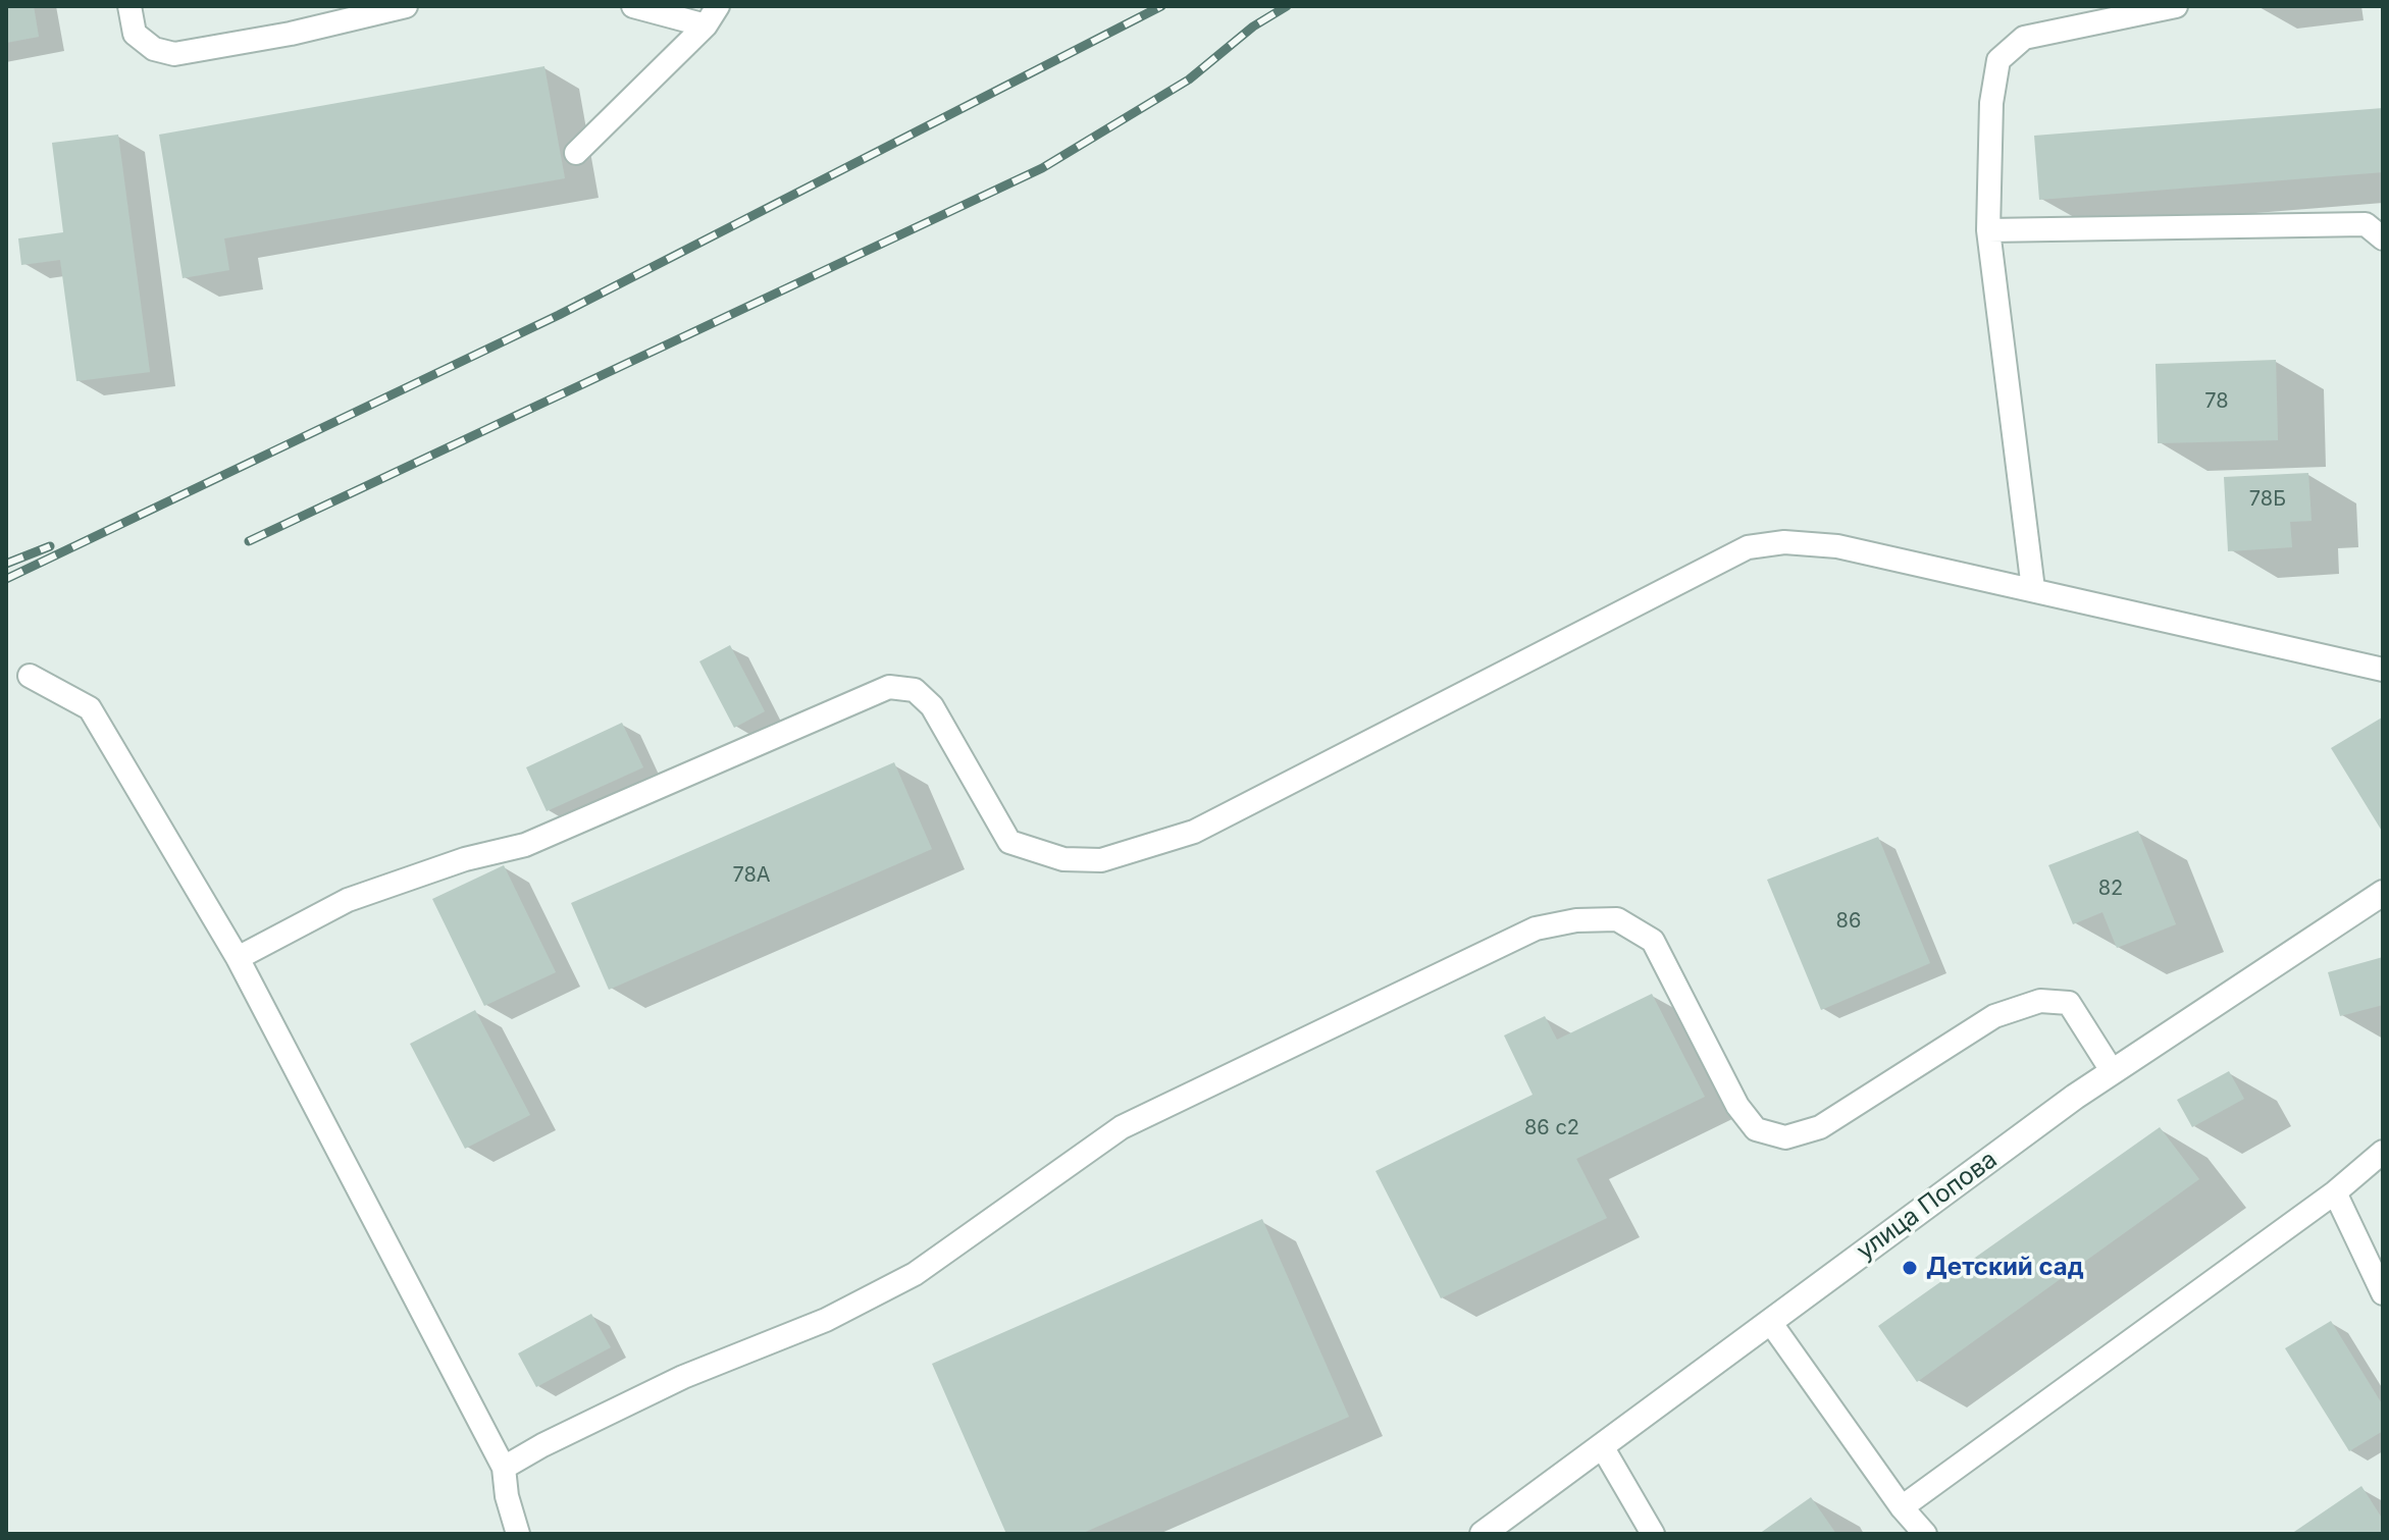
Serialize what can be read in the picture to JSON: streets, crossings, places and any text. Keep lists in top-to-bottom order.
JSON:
{
  "streets": {
    "street": ["улица Попова"]
  },
  "places": ["Детский сад"],
  "house_numbers": [
    "78",
    "78Б",
    "78А",
    "82",
    "86",
    "86 с2"
  ]
}
